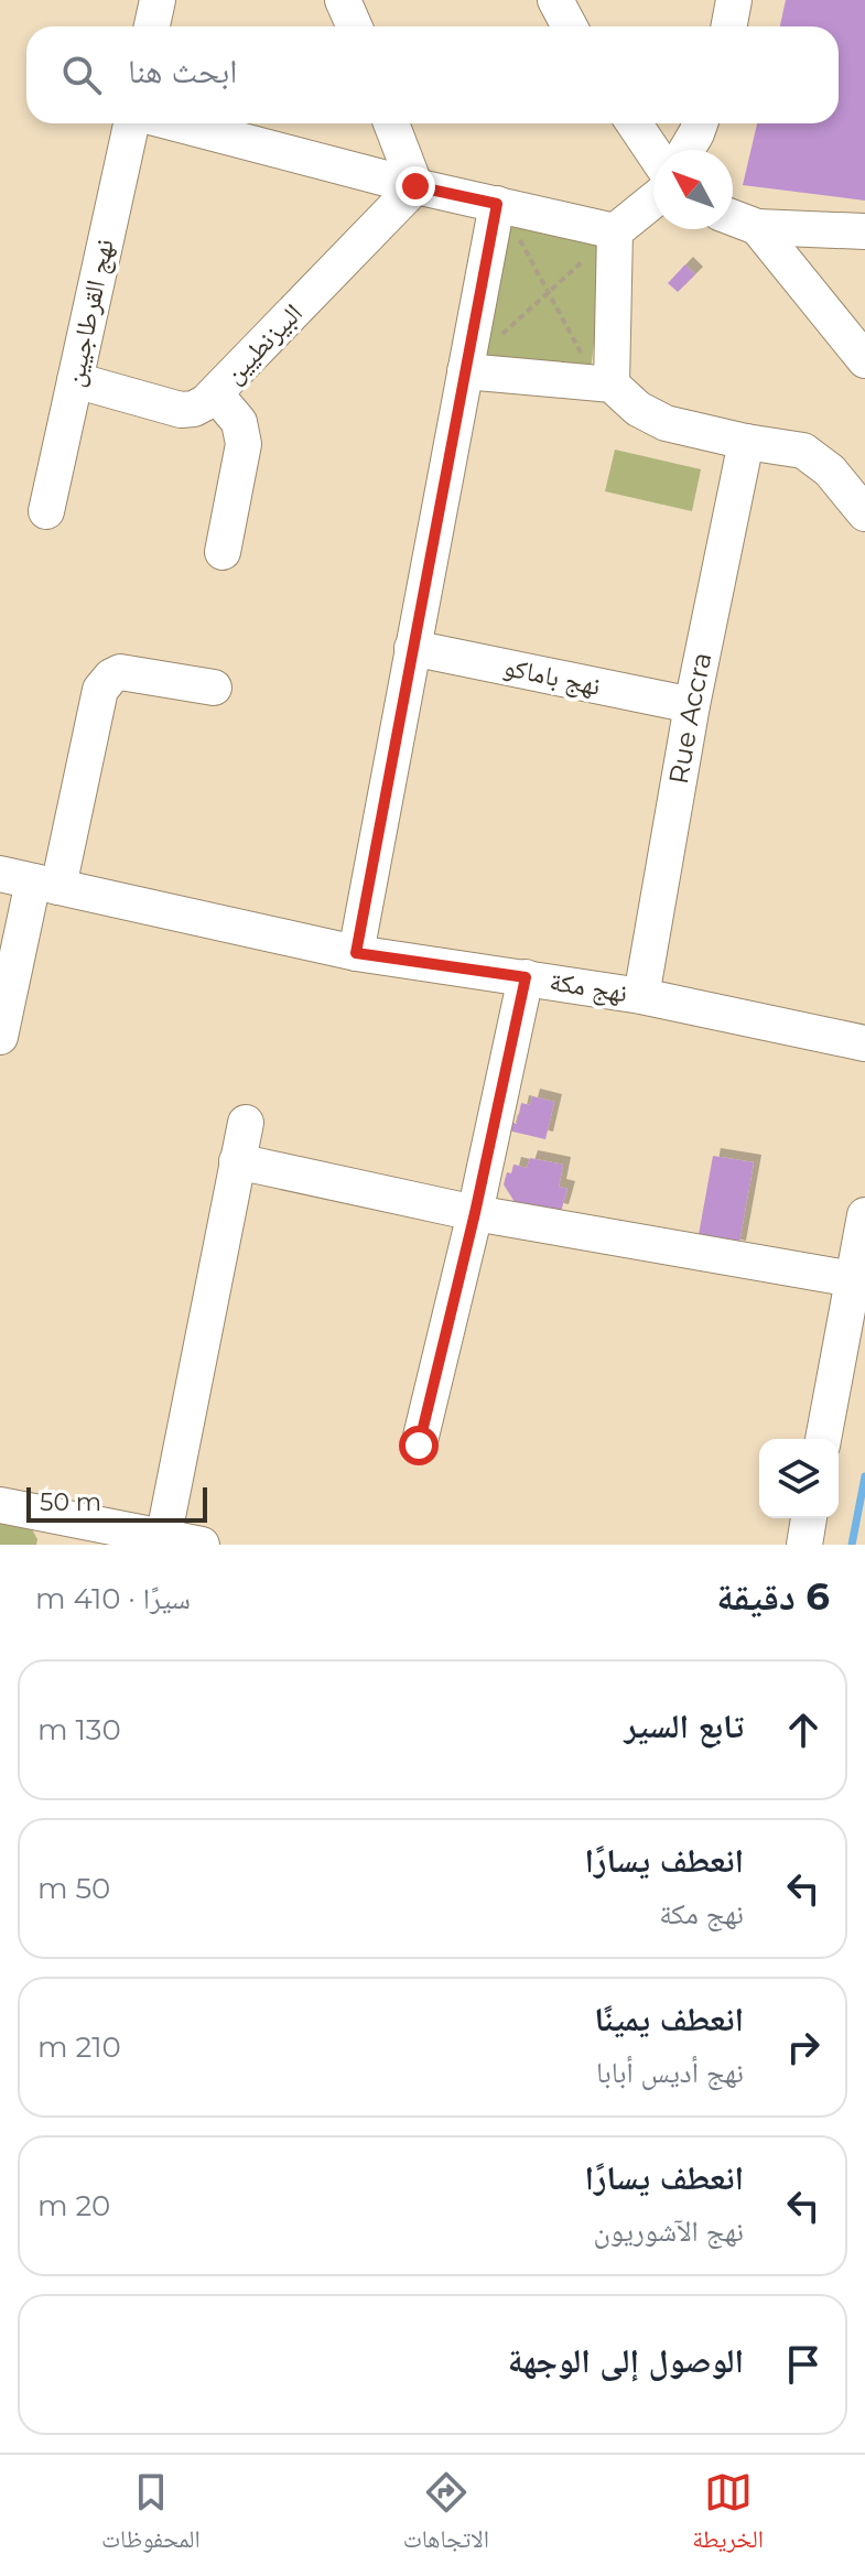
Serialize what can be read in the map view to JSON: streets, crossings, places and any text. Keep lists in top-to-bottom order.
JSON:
{
  "streets": {
    "street": [
      "نهج القرطاجيين",
      "البيزنطيين",
      "نهج باماكو",
      "Rue Accra",
      "نهج مكة"
    ]
  },
  "crossings": [
    ["نهج القرطاجيين", "البيزنطيين"],
    ["نهج باماكو", "Rue Accra"],
    ["Rue Accra", "نهج مكة"]
  ],
  "scale_bar": "50 m",
  "north": "top left",
  "page": {
    "search": "ابحث هنا",
    "scale": "50 m",
    "heading": ["6 دقيقة", "سيرًا · 410 m"],
    "list": [
      ["تابع السير", "130 m"],
      ["انعطف يسارًا", "نهج مكة", "50 m"],
      ["انعطف يمينًا", "نهج أديس أبابا", "210 m"],
      ["انعطف يسارًا", "نهج الآشوريون", "20 m"],
      "الوصول إلى الوجهة"
    ],
    "nav": ["الخريطة", "الاتجاهات", "المحفوظات"]
  }
}
